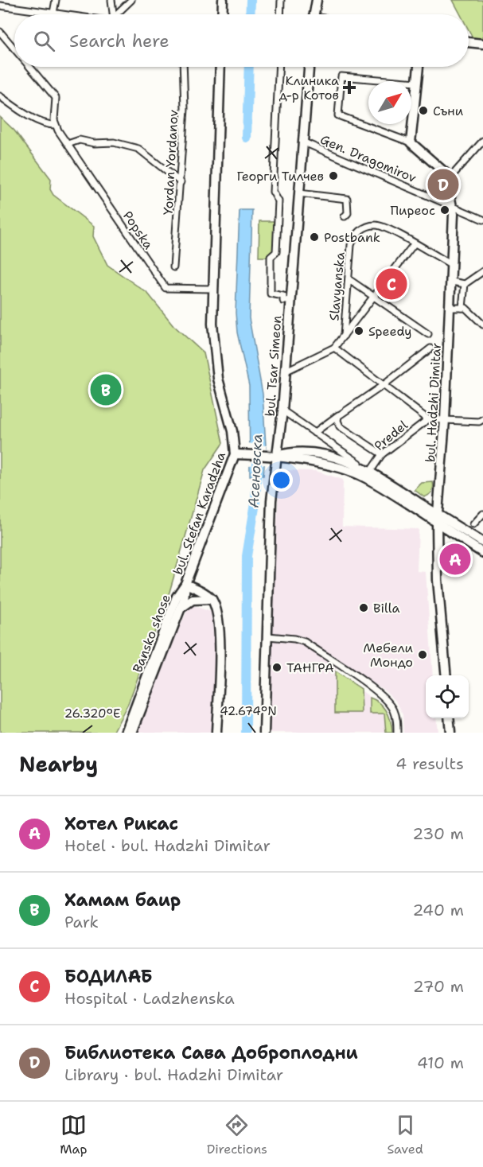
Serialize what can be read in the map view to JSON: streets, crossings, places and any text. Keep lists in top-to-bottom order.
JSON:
{
  "streets": {
    "main road": [
      "bul. Tsar Simeon",
      "bul. Hadzhi Dimitar",
      "bul. Stefan Karadzha",
      "Bansko shose"
    ],
    "street": [
      "Gen. Dragomirov",
      "Yordan Yordanov",
      "Popska",
      "Slavyanska",
      "Predel"
    ]
  },
  "crossings": [
    ["Gen. Dragomirov", "bul. Tsar Simeon"],
    ["Gen. Dragomirov", "bul. Hadzhi Dimitar"],
    ["Popska", "bul. Stefan Karadzha"],
    ["Slavyanska", "bul. Hadzhi Dimitar"],
    ["bul. Stefan Karadzha", "Bansko shose"]
  ],
  "water": ["Асеновска"],
  "places": {
    "health": ["Клиника д-р Котов"],
    "other": [
      "Съни",
      "Георги Тилчев",
      "Пиреос",
      "Postbank",
      "Speedy",
      "Billa",
      "Мебели Мондо",
      "ТАНГРА"
    ]
  },
  "north": "top right",
  "page": {
    "search": "Search here",
    "pins": [
      "D",
      "C",
      "B",
      "A"
    ],
    "heading": ["Nearby", "4 results"],
    "list": [
      {
        "mark": "A",
        "name": "Хотел Рикас",
        "note": "Hotel · bul. Hadzhi Dimitar",
        "value": "230 m"
      },
      {
        "mark": "B",
        "name": "Хамам баир",
        "note": "Park",
        "value": "240 m"
      },
      {
        "mark": "C",
        "name": "БОДИЛАБ",
        "note": "Hospital · Ladzhenska",
        "value": "270 m"
      },
      {
        "mark": "D",
        "name": "Библиотека Сава Доброплодни",
        "note": "Library · bul. Hadzhi Dimitar",
        "value": "410 m"
      }
    ],
    "nav": ["Map", "Directions", "Saved"]
  },
  "coordinates": ["42.674°N", "26.320°E"]
}
